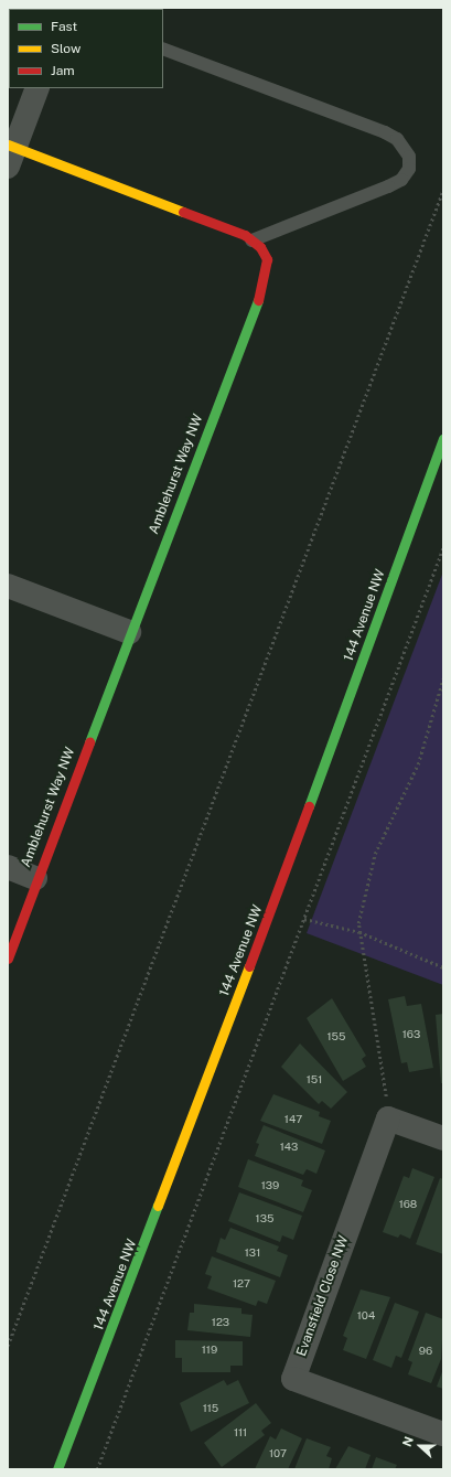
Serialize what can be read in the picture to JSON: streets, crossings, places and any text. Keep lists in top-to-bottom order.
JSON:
{
  "streets": {
    "main road": ["Amblehurst Way NW", "144 Avenue NW"],
    "street": ["Evansfield Close NW"]
  },
  "house_numbers": [
    "163",
    "155",
    "151",
    "147",
    "143",
    "139",
    "168",
    "135",
    "131",
    "127",
    "104",
    "123",
    "119",
    "96",
    "115",
    "111",
    "107"
  ],
  "legend": ["Fast", "Slow", "Jam"],
  "north": "left"
}
